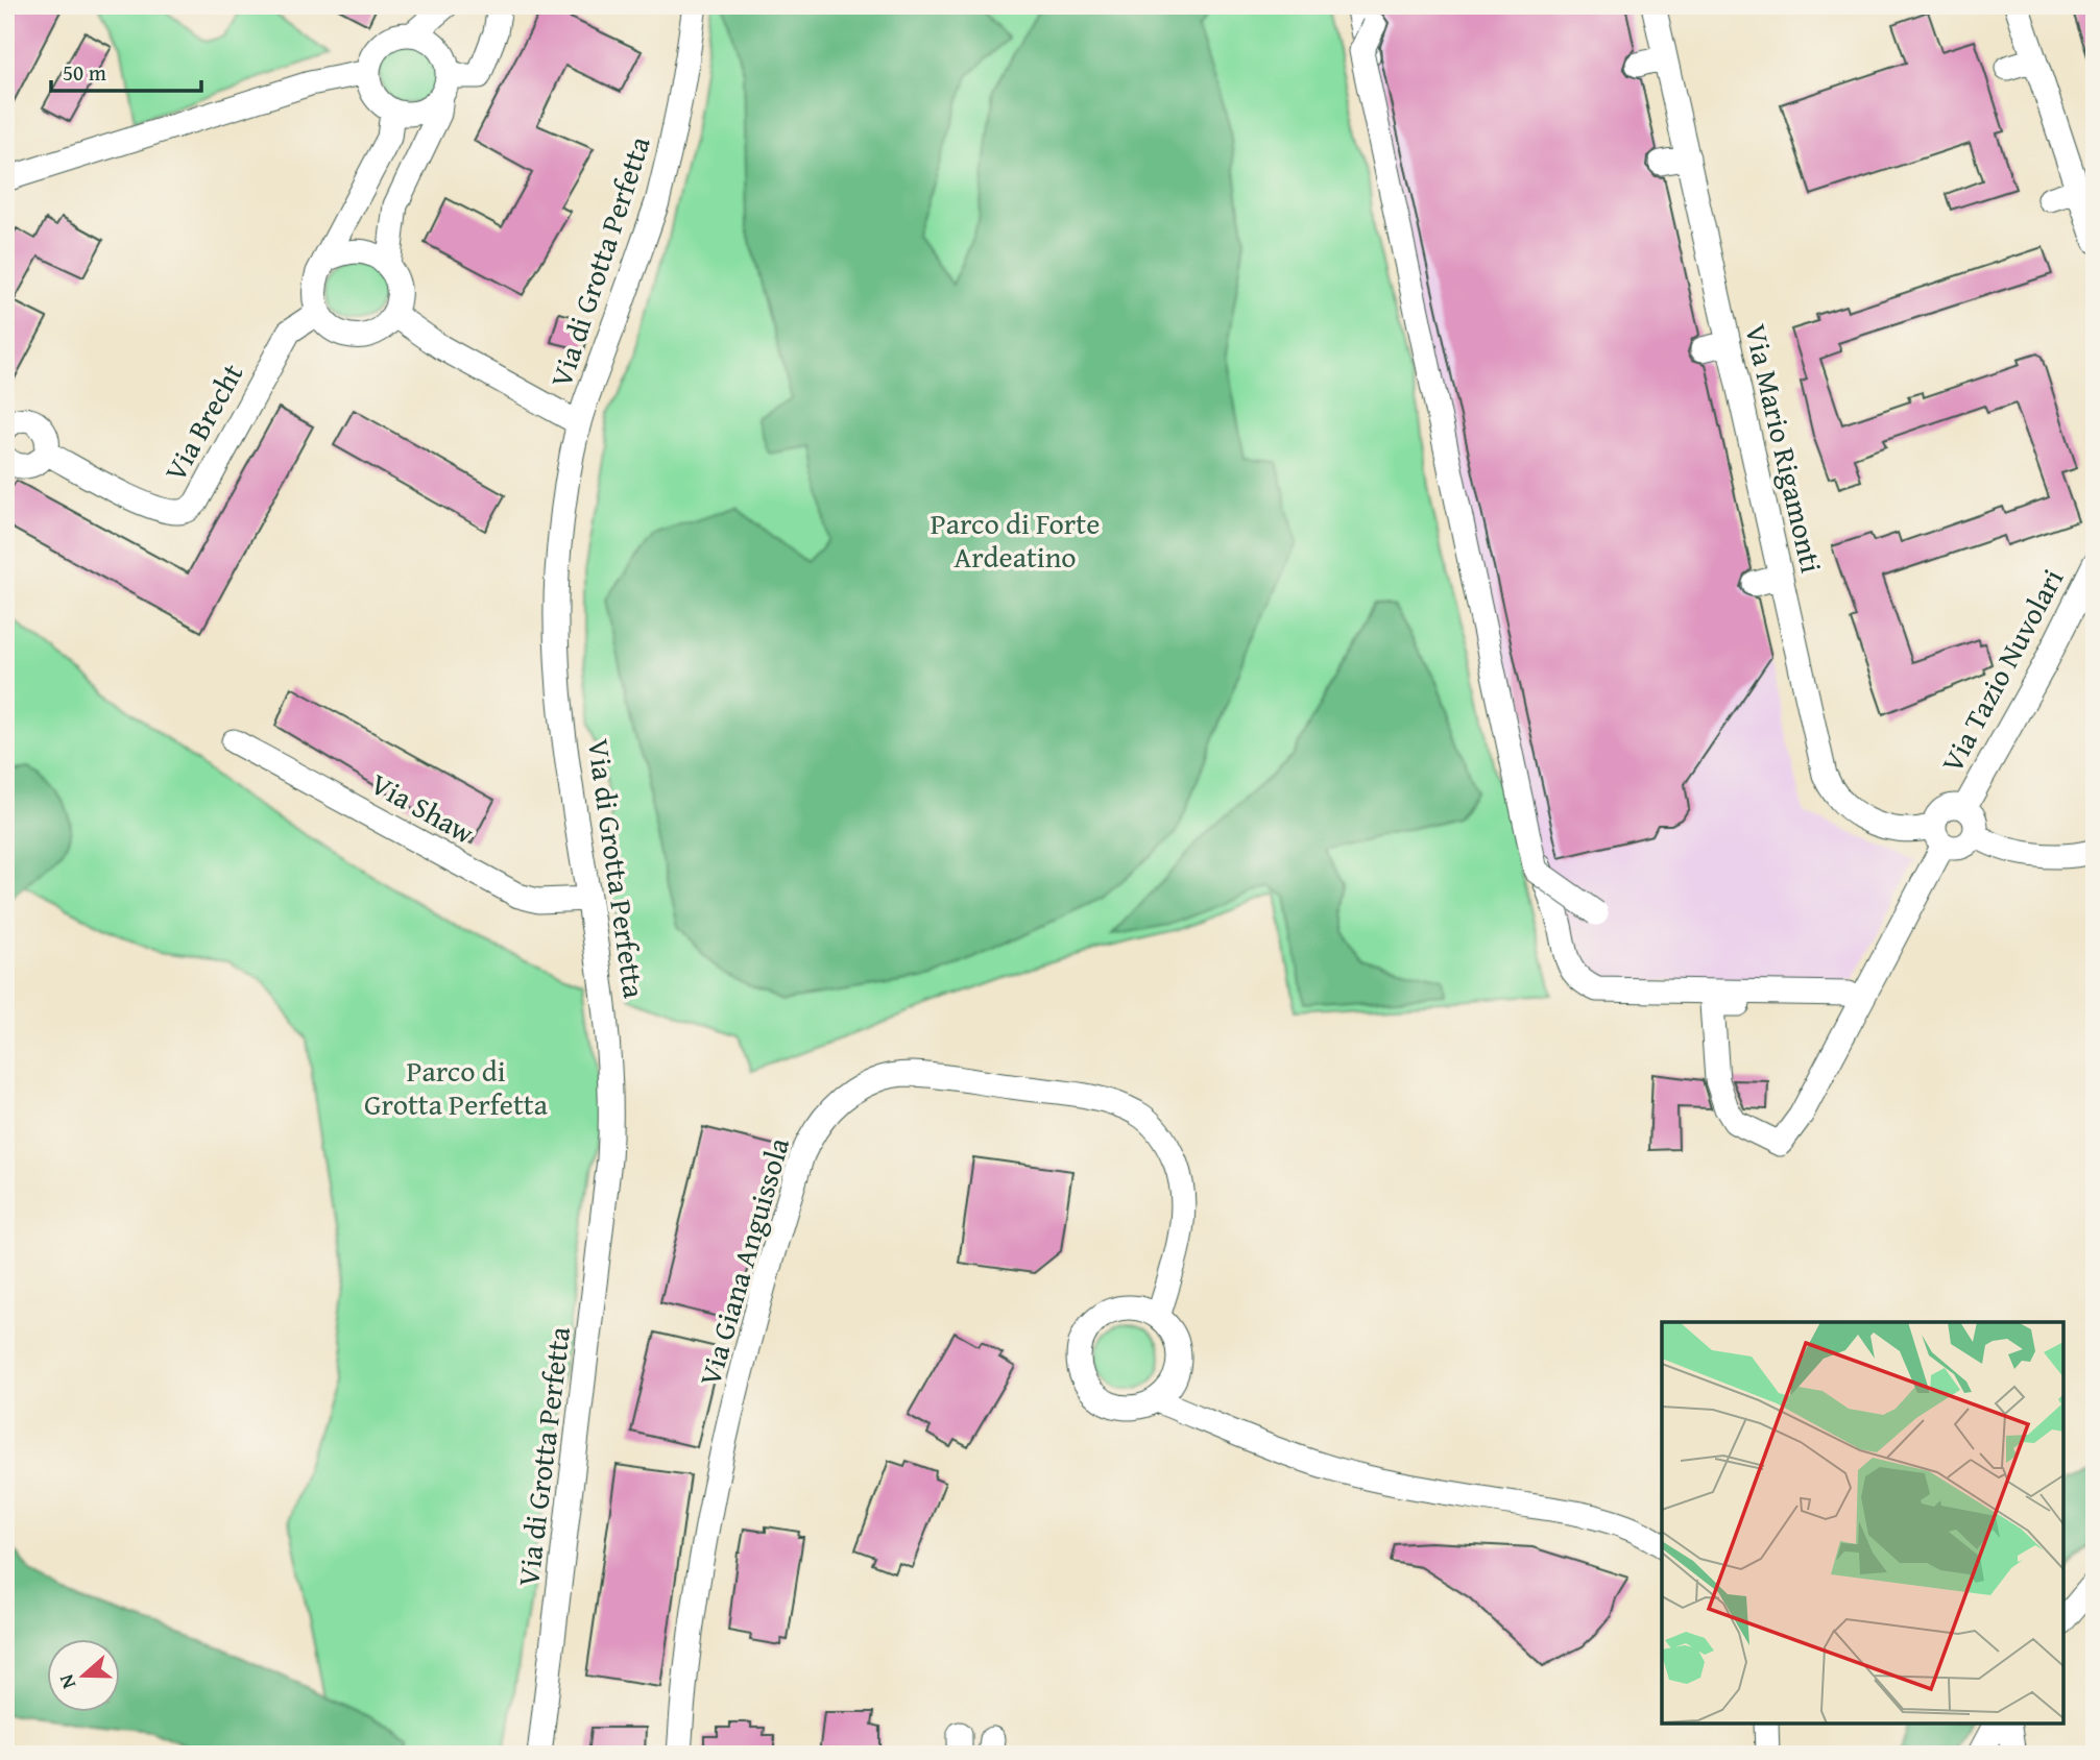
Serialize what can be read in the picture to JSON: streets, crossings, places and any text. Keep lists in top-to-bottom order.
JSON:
{
  "streets": {
    "street": [
      "Via di Grotta Perfetta",
      "Via Brecht",
      "Via Mario Rigamonti",
      "Via Tazio Nuvolari",
      "Via Shaw",
      "Via Giana Anguissola"
    ]
  },
  "crossings": [
    ["Via di Grotta Perfetta", "Via Shaw"],
    ["Via Mario Rigamonti", "Via Tazio Nuvolari"]
  ],
  "parks": ["Parco di Forte Ardeatino", "Parco di Grotta Perfetta"],
  "scale_bar": "50 m",
  "north": "left"
}
